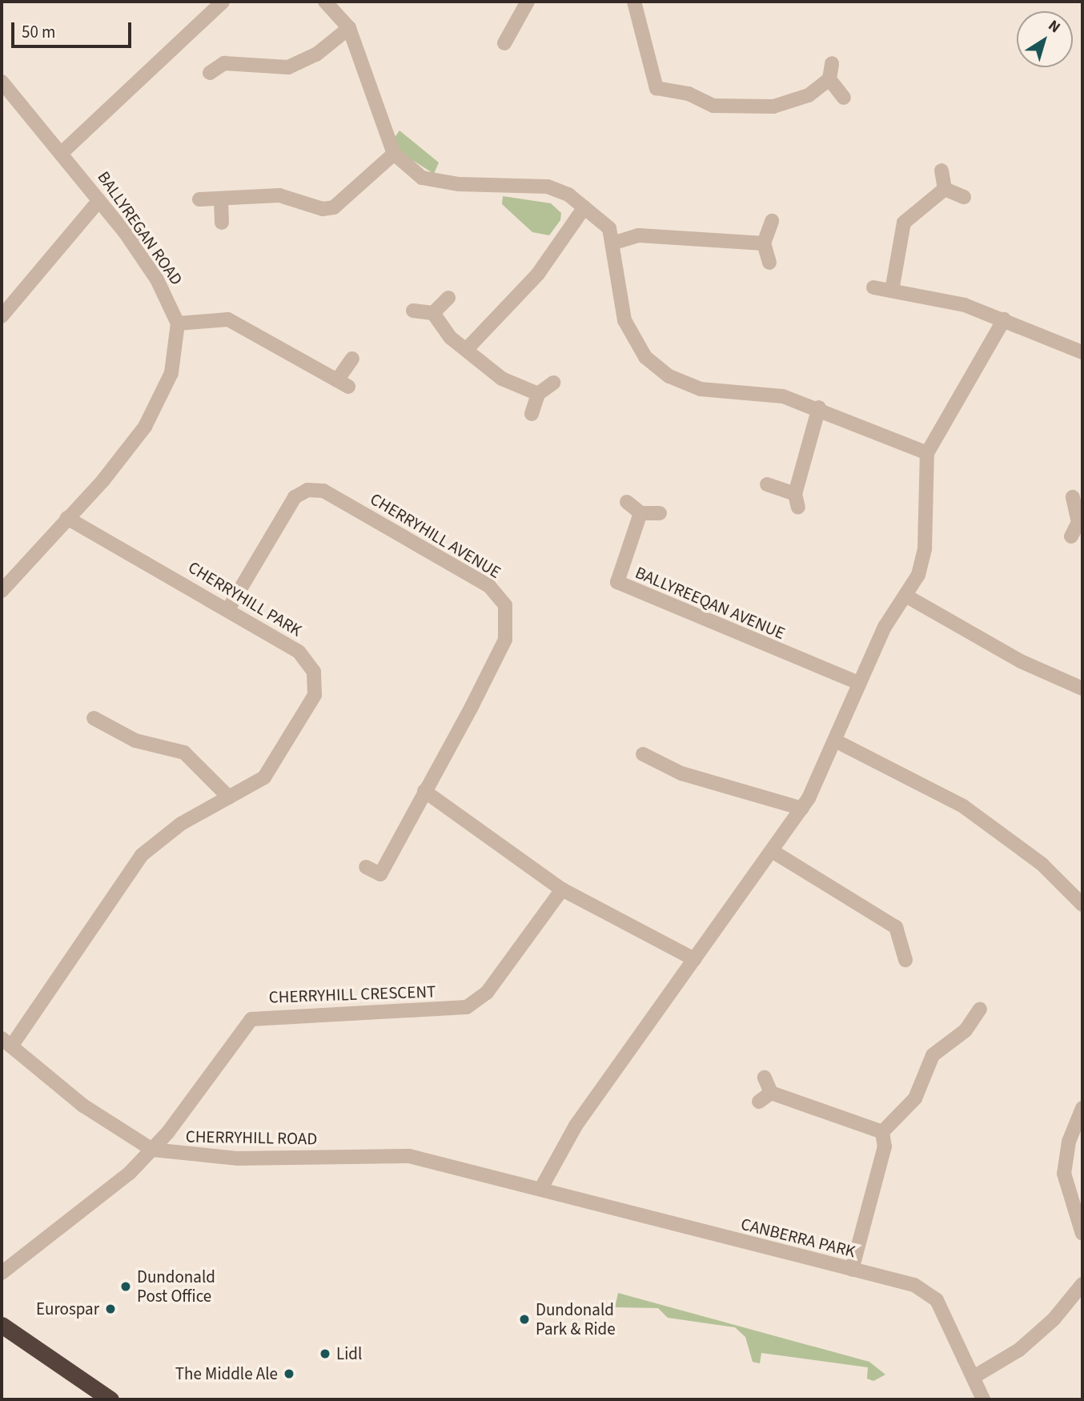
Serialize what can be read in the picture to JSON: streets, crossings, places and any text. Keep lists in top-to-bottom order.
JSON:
{
  "streets": {
    "street": [
      "BALLYREGAN ROAD",
      "CHERRYHILL AVENUE",
      "CHERRYHILL PARK",
      "BALLYREEQAN AVENUE",
      "CHERRYHILL CRESCENT",
      "CHERRYHILL ROAD",
      "CANBERRA PARK"
    ]
  },
  "crossings": [
    ["CHERRYHILL AVENUE", "CHERRYHILL PARK"],
    ["CHERRYHILL CRESCENT", "CHERRYHILL ROAD"],
    ["CHERRYHILL ROAD", "CANBERRA PARK"]
  ],
  "places": [
    "Dundonald Post Office",
    "Eurospar",
    "Dundonald Park & Ride",
    "Lidl",
    "The Middle Ale"
  ],
  "scale_bar": "50 m",
  "north": "top right"
}
